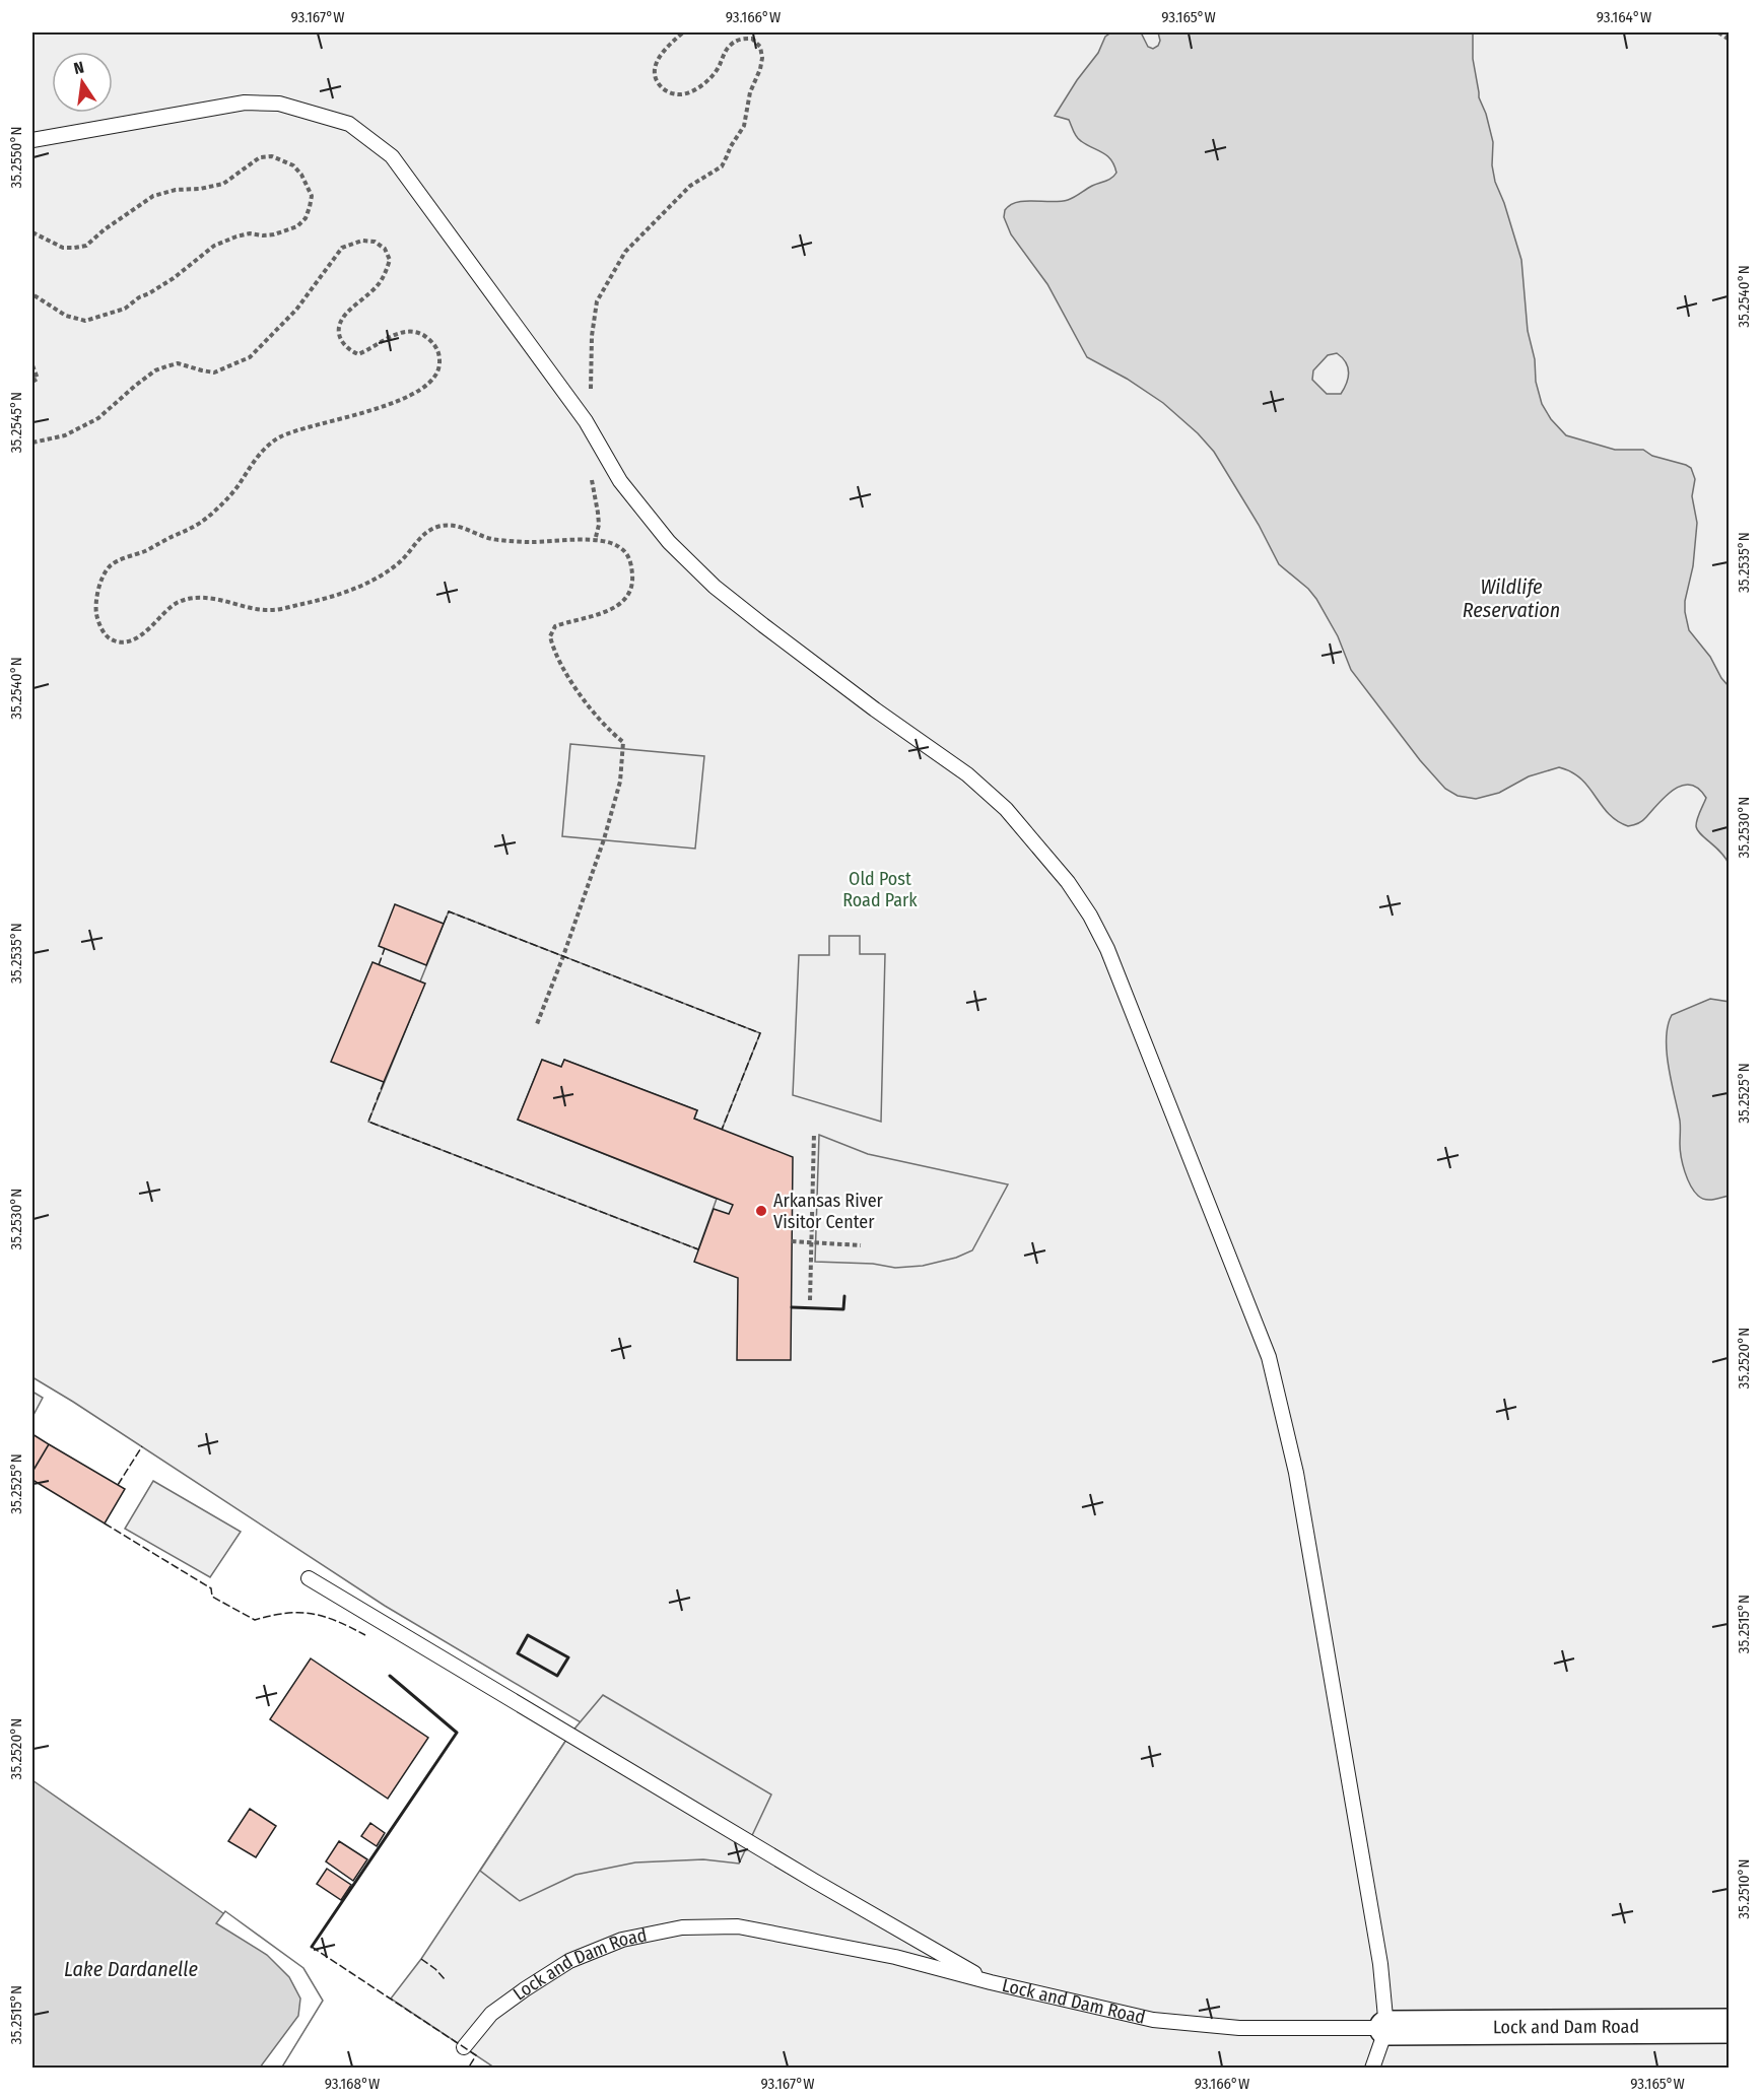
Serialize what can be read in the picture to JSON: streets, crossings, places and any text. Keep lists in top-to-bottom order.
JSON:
{
  "streets": {
    "street": ["Lock and Dam Road"]
  },
  "water": ["Wildlife Reservation", "Lake Dardanelle"],
  "parks": ["Old Post Road Park"],
  "places": ["Arkansas River Visitor Center"],
  "north": "top",
  "coordinates": [
    "93.167°W",
    "93.166°W",
    "93.165°W",
    "93.164°W",
    "35.2550°N",
    "35.2540°N",
    "35.2545°N",
    "35.2535°N",
    "35.2530°N",
    "35.2525°N",
    "35.2520°N",
    "35.2515°N",
    "35.2510°N",
    "93.168°W"
  ]
}
